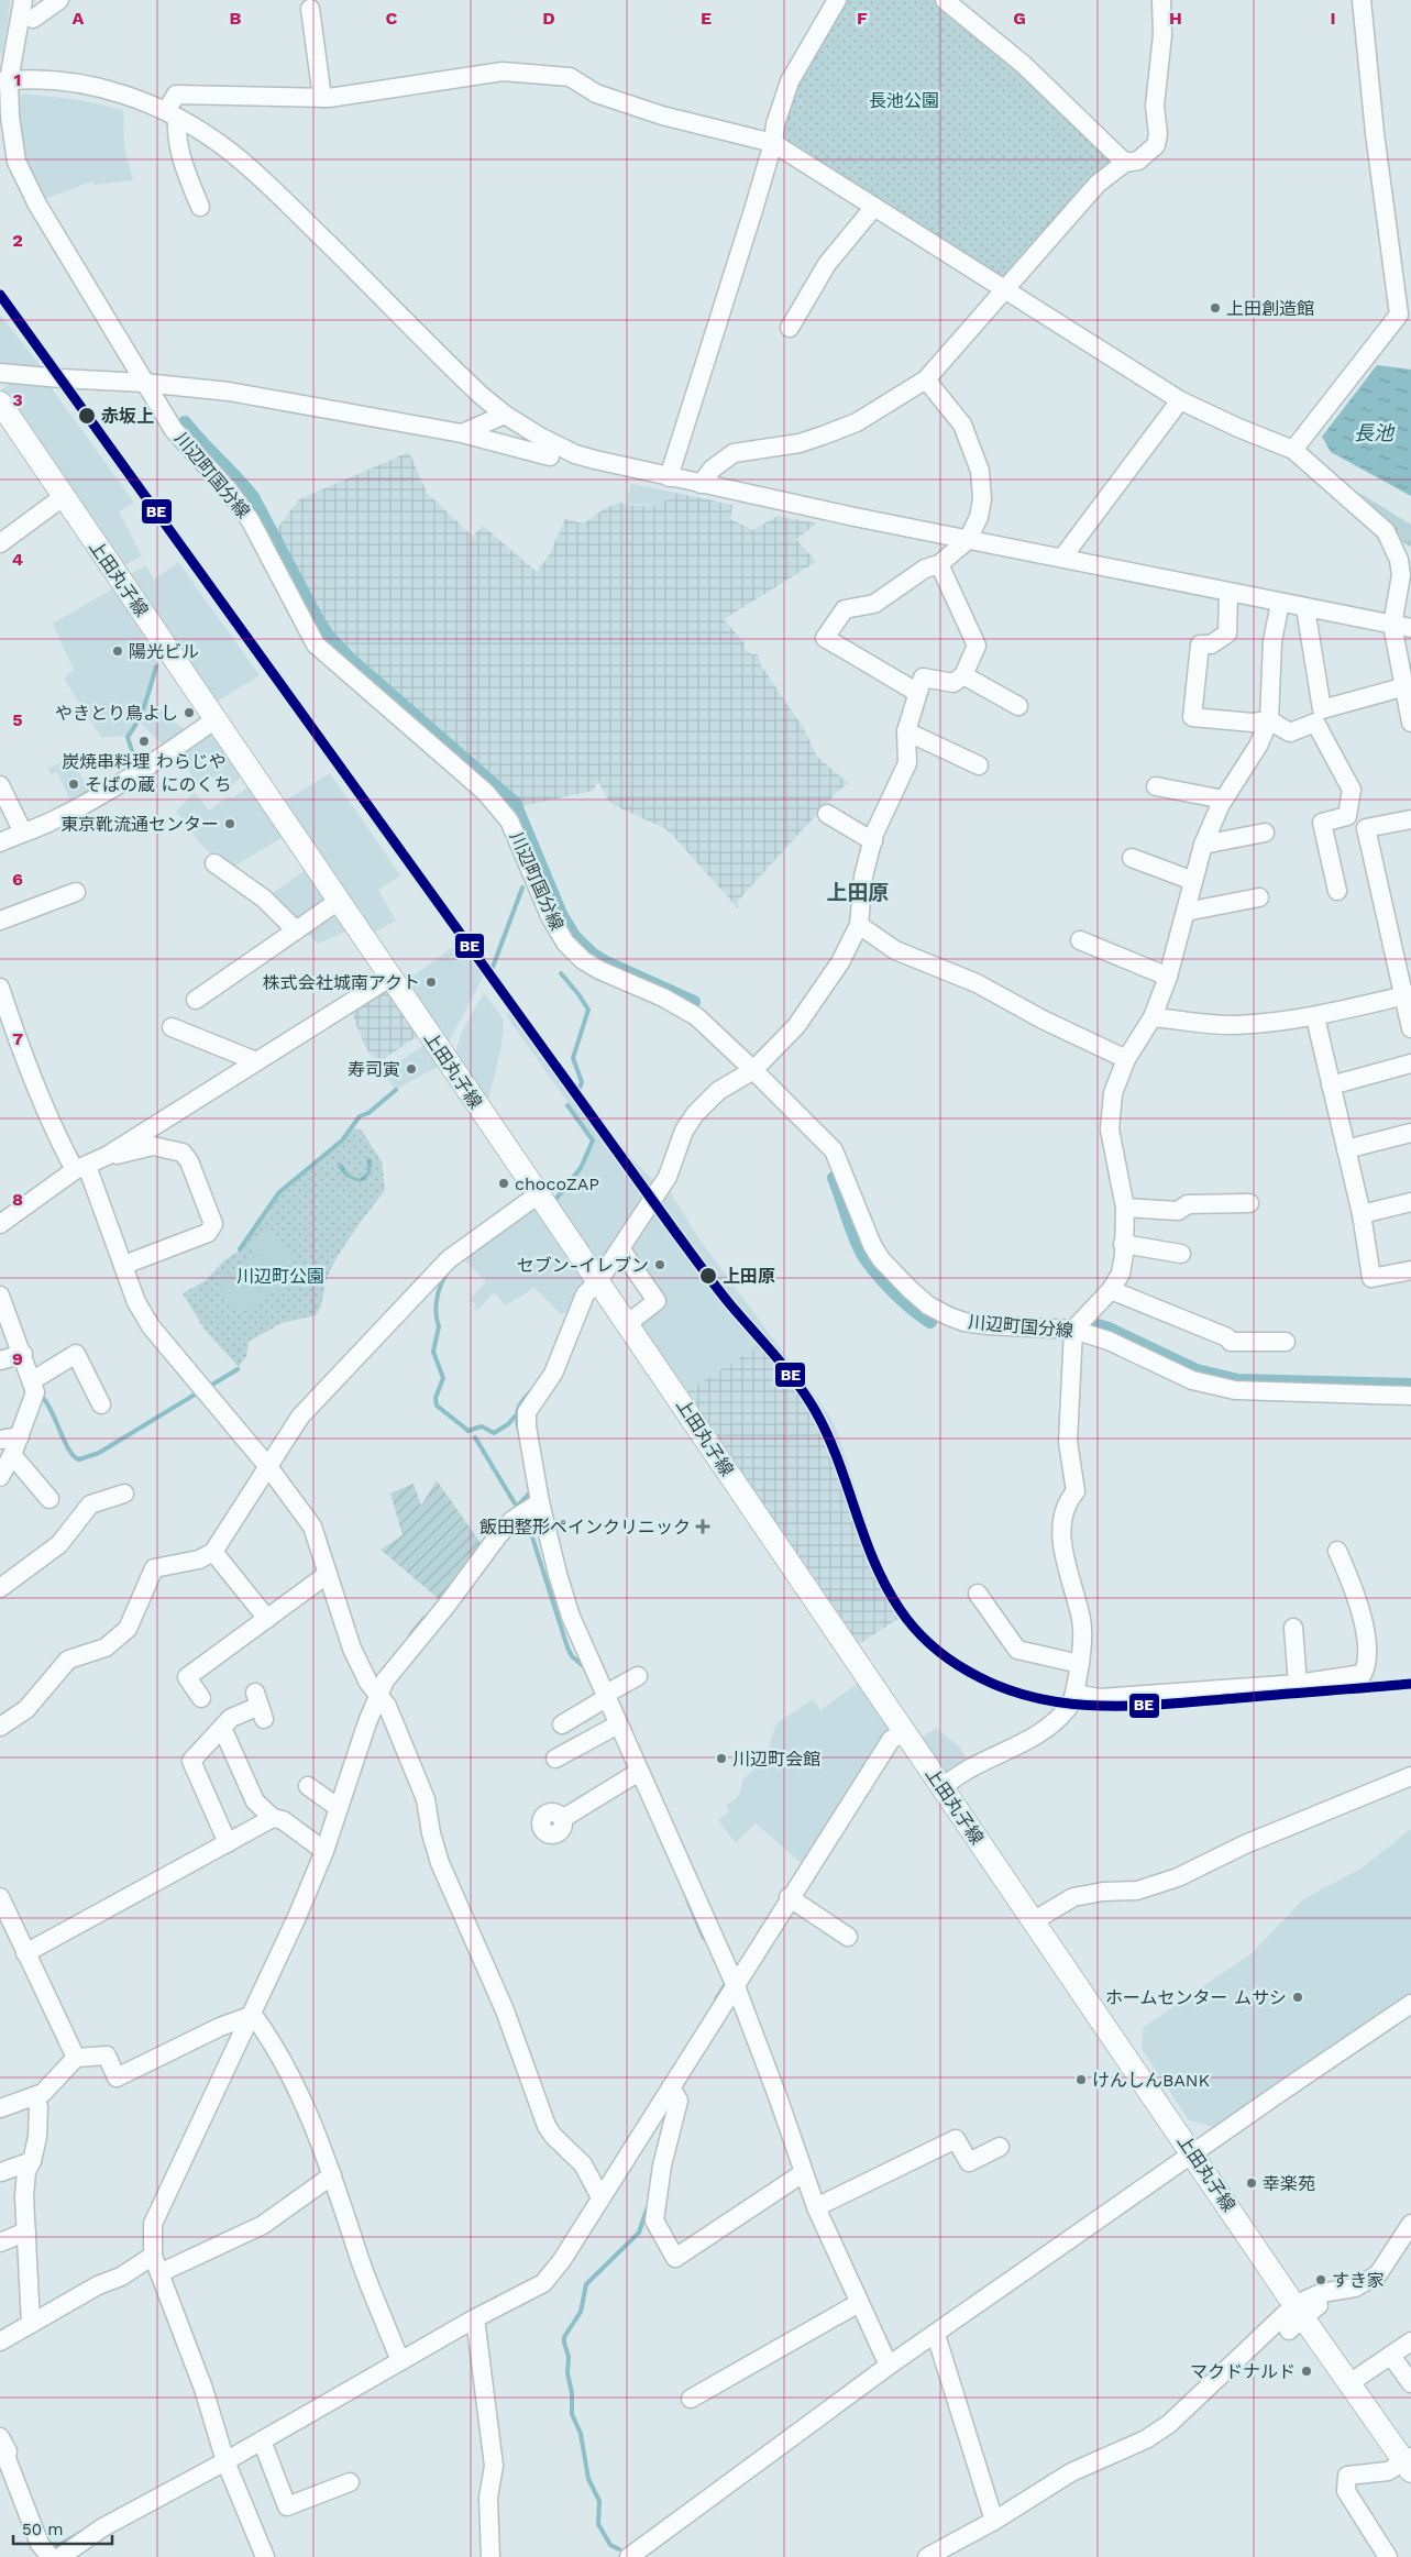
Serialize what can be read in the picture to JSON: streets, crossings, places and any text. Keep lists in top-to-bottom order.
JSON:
{
  "streets": {
    "main road": ["上田丸子線"],
    "street": ["川辺町国分線"]
  },
  "districts": ["上田原"],
  "water": ["長池"],
  "parks": ["長池公園", "川辺町公園"],
  "places": {
    "other": [
      "上田創造館",
      "赤坂上",
      "陽光ビル",
      "やきとり鳥よし",
      "炭焼串料理 わらじや",
      "そばの蔵 にのくち",
      "東京靴流通センター",
      "株式会社城南アクト",
      "寿司寅",
      "chocoZAP",
      "セブン-イレブン",
      "上田原",
      "川辺町会館",
      "ホームセンター ムサシ",
      "けんしんBANK",
      "幸楽苑",
      "すき家",
      "マクドナルド"
    ],
    "health": ["飯田整形ペインクリニック"]
  },
  "lines": ["transit line BE"],
  "scale_bar": "50 m",
  "grid": {
    "columns": [
      "A",
      "B",
      "C",
      "D",
      "E",
      "F",
      "G",
      "H",
      "I"
    ],
    "rows": [
      "1",
      "2",
      "3",
      "4",
      "5",
      "6",
      "7",
      "8",
      "9"
    ]
  }
}
